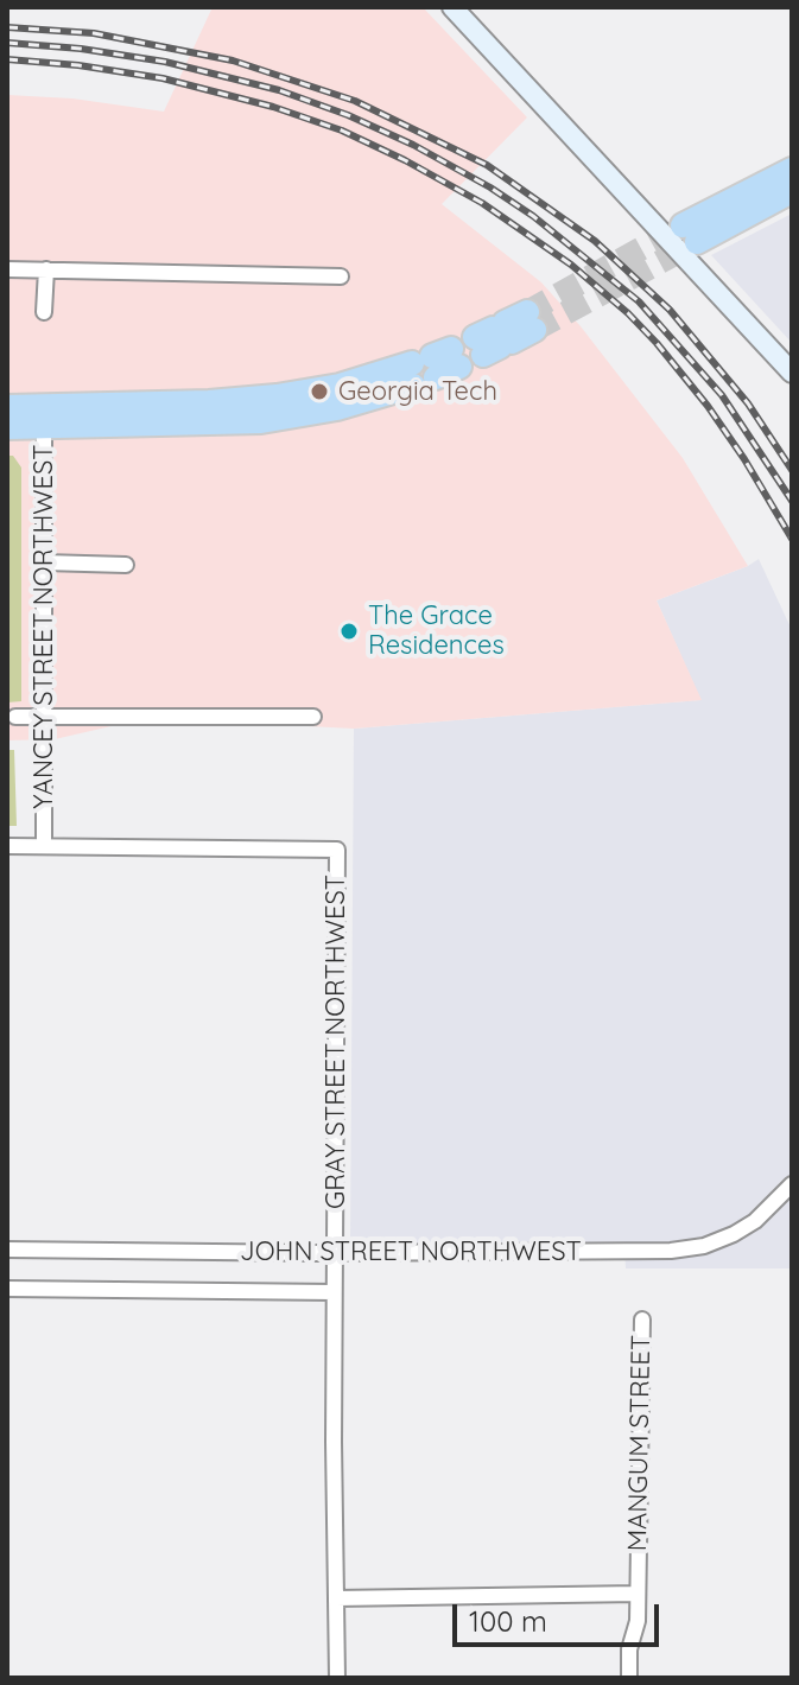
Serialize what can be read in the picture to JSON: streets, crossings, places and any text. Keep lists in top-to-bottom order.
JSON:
{
  "streets": {
    "street": [
      "YANCEY STREET NORTHWEST",
      "GRAY STREET NORTHWEST",
      "JOHN STREET NORTHWEST",
      "MANGUM STREET"
    ]
  },
  "crossings": [
    ["YANCEY STREET NORTHWEST", "GRAY STREET NORTHWEST"],
    ["GRAY STREET NORTHWEST", "JOHN STREET NORTHWEST"]
  ],
  "places": ["Georgia Tech", "The Grace Residences"],
  "scale_bar": "100 m"
}
